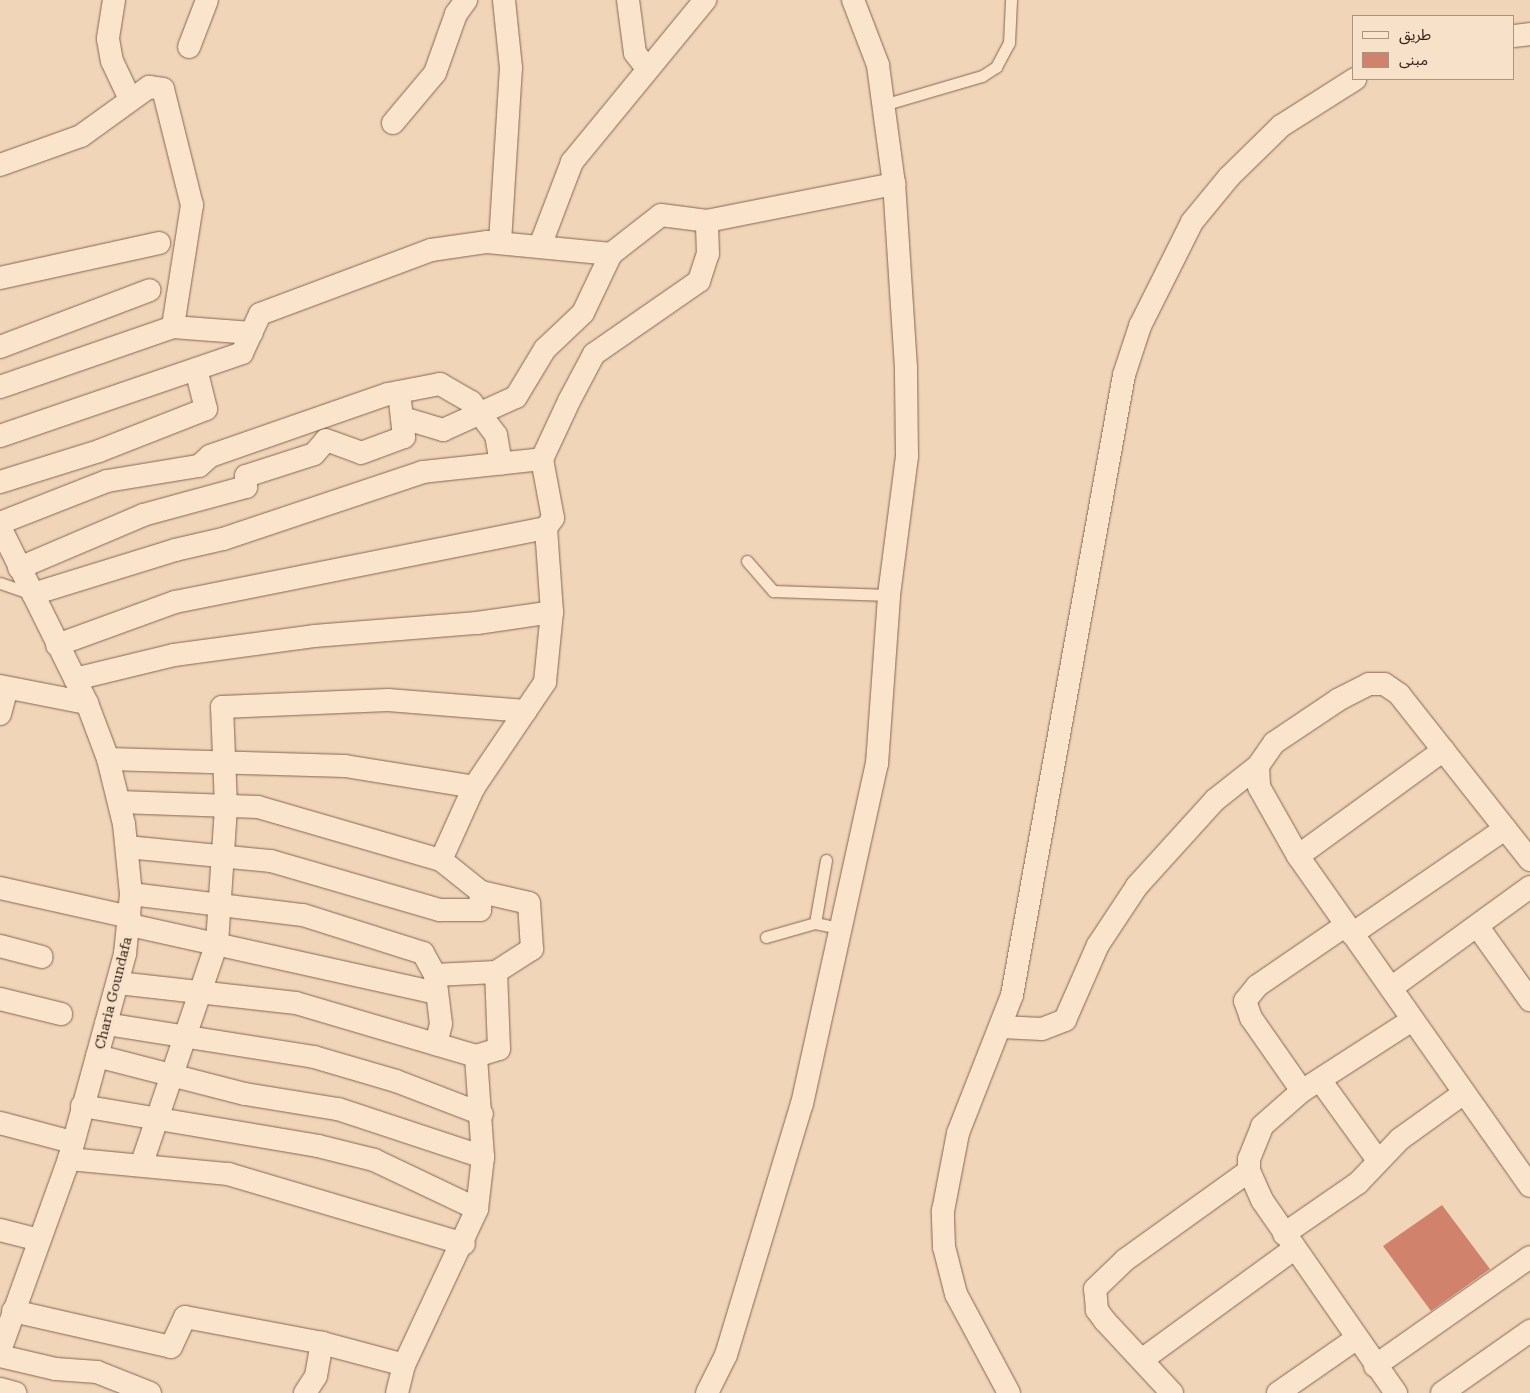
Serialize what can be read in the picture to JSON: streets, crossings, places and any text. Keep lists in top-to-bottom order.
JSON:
{
  "streets": {
    "street": ["Charia Goundafa"]
  },
  "legend": ["طريق", "مبنى"]
}
